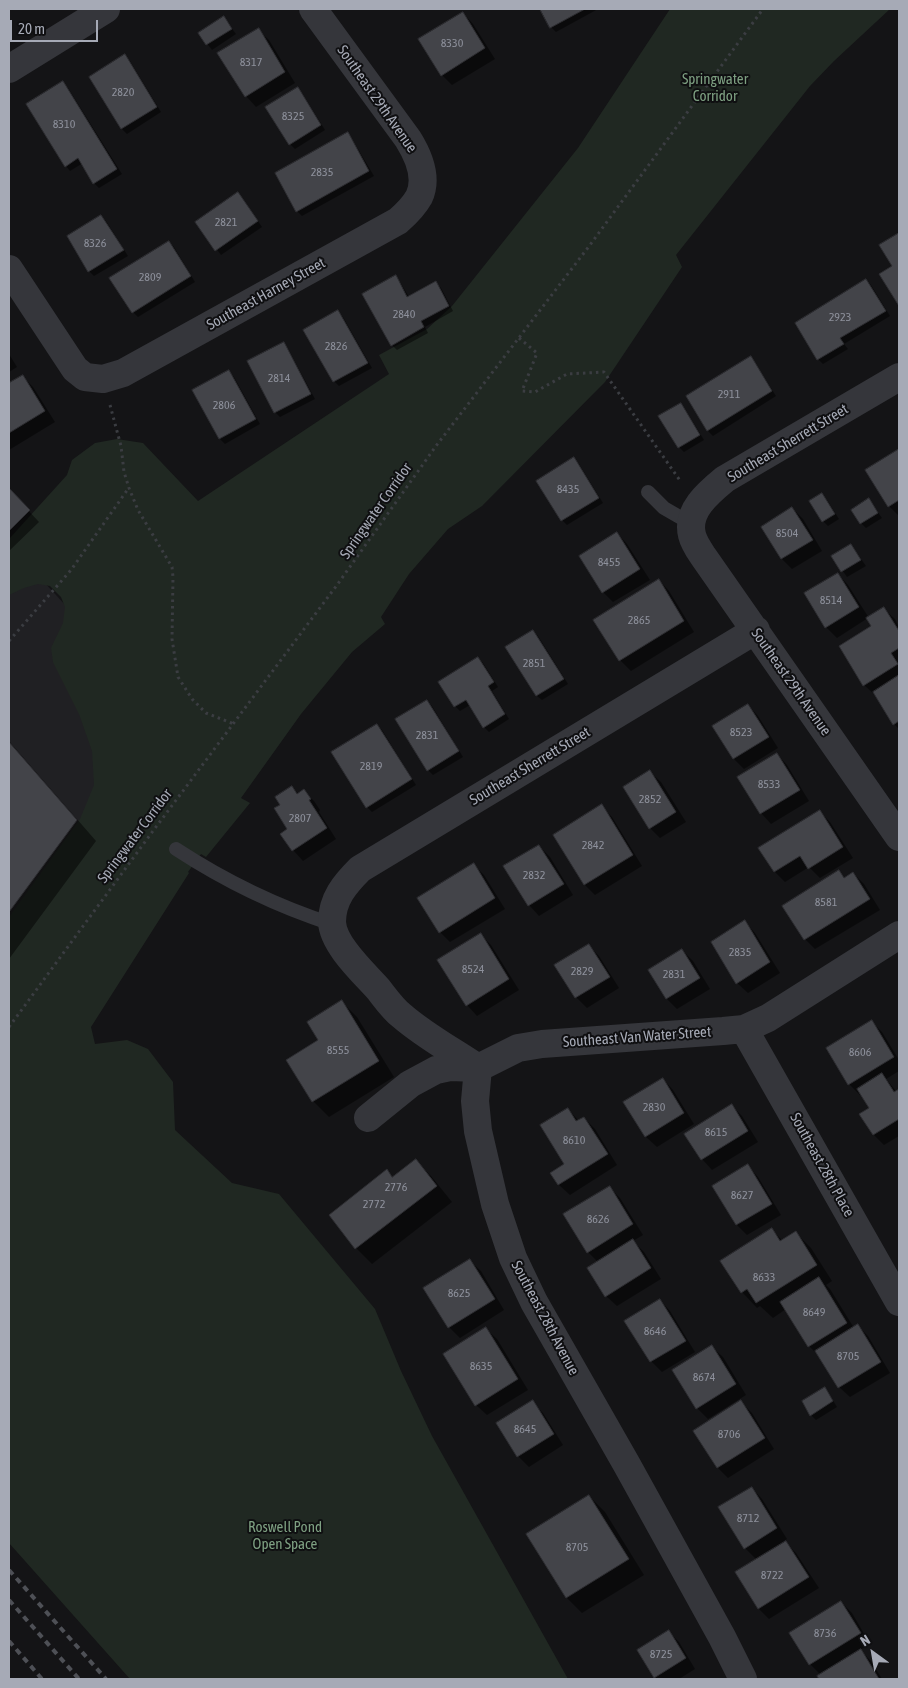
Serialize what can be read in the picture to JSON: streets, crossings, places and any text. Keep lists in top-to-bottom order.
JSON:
{
  "streets": {
    "street": [
      "Southeast 29th Avenue",
      "Southeast Harney Street",
      "Southeast Sherrett Street",
      "Southeast Van Water Street",
      "Southeast 28th Place",
      "Southeast 28th Avenue"
    ],
    "path": ["Springwater Corridor"]
  },
  "crossings": [
    ["Southeast 29th Avenue", "Southeast Harney Street"],
    ["Southeast 29th Avenue", "Southeast Sherrett Street"],
    ["Southeast Van Water Street", "Southeast 28th Place"],
    ["Southeast Van Water Street", "Southeast 28th Avenue"]
  ],
  "parks": ["Springwater Corridor", "Roswell Pond Open Space"],
  "house_numbers": [
    "8330",
    "8317",
    "2820",
    "8325",
    "8310",
    "2835",
    "2821",
    "8326",
    "2809",
    "2840",
    "2923",
    "2826",
    "2814",
    "2911",
    "2806",
    "8435",
    "8504",
    "8455",
    "8514",
    "2865",
    "2851",
    "8523",
    "2831",
    "2819",
    "8533",
    "2852",
    "2807",
    "2842",
    "2832",
    "8581",
    "2835",
    "8524",
    "2829",
    "2831",
    "8555",
    "8606",
    "2830",
    "8615",
    "8610",
    "2776",
    "8627",
    "2772",
    "8626",
    "8633",
    "8625",
    "8649",
    "8646",
    "8705",
    "8635",
    "8674",
    "8645",
    "8706",
    "8712",
    "8705",
    "8722",
    "8736",
    "8725"
  ],
  "scale_bar": "20 m",
  "north": "top left"
}
